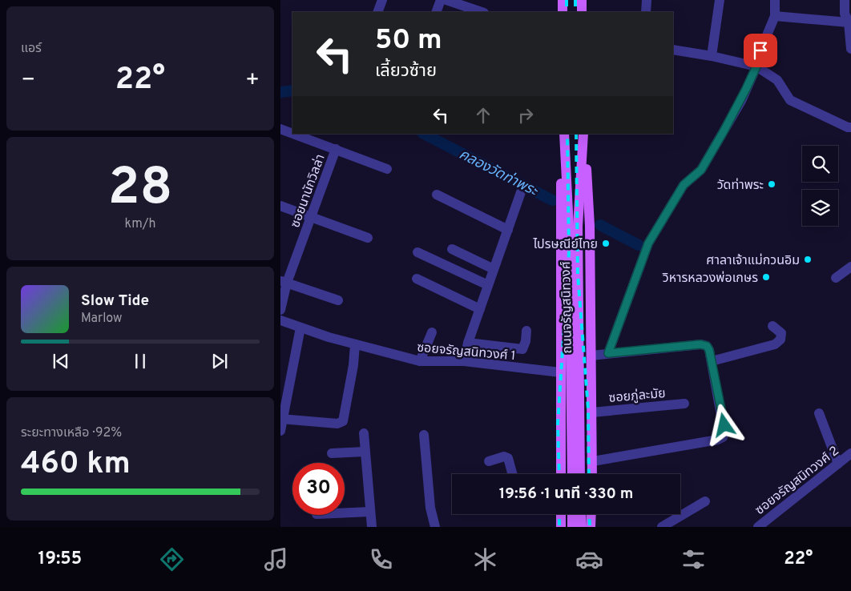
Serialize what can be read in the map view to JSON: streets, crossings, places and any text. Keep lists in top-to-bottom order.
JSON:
{
  "streets": {
    "main road": ["ถนนจรัญสนิทวงศ์"],
    "street": [
      "ซอยนานักวิลล่า",
      "ซอยจรัญสนิทวงศ์ 1",
      "ซอยภู่ละมัย",
      "ซอยจรัญสนิทวงศ์ 2"
    ]
  },
  "crossings": [
    ["ถนนจรัญสนิทวงศ์", "ซอยจรัญสนิทวงศ์ 1"],
    ["ถนนจรัญสนิทวงศ์", "ซอยภู่ละมัย"]
  ],
  "water": ["คลองวัดท่าพระ"],
  "places": [
    "วัดท่าพระ",
    "ไปรษณีย์ไทย",
    "ศาลาเจ้าแม่กวนอิม",
    "วิหารหลวงพ่อเกษร"
  ],
  "page": {
    "tile": [
      "แอร์",
      ["28", "km/h"],
      ["ระยะทางเหลือ · 92%", "460 km"]
    ],
    "turn": ["50 m", "เลี้ยวซ้าย"],
    "heat": ["−", "22°", "+"],
    "song": ["Slow Tide", "Marlow"],
    "limit": "30",
    "trip": "19:56 · 1 นาที · 330 m",
    "tabs": ["19:55", "22°"]
  }
}
